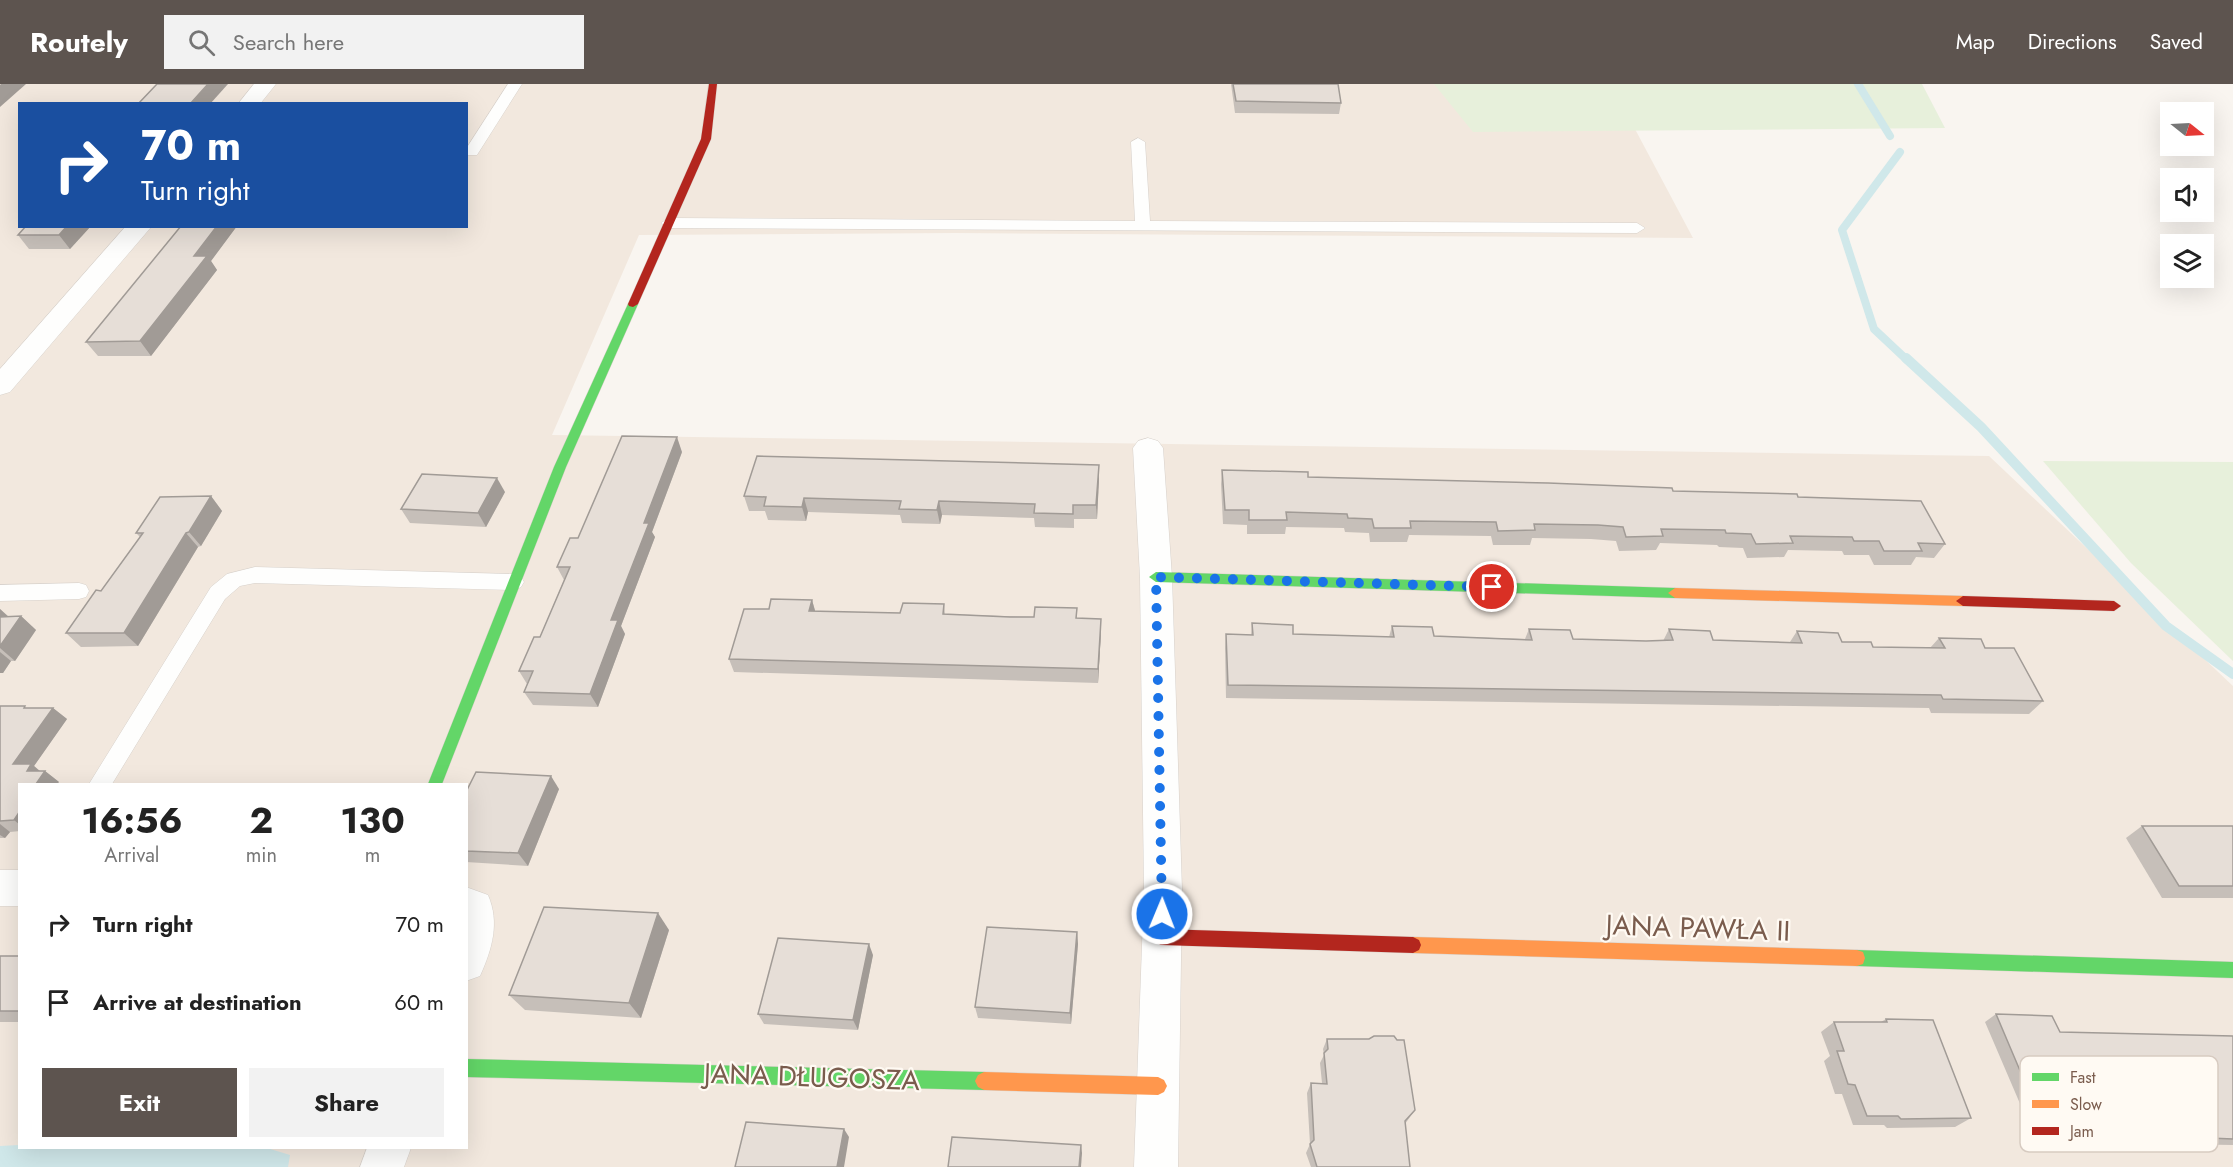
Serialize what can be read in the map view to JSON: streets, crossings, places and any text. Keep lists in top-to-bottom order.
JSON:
{
  "streets": {
    "street": ["JANA PAWŁA II", "JANA DŁUGOSZA"]
  },
  "legend": ["Fast", "Slow", "Jam"],
  "north": "right",
  "page": {
    "header": "Routely",
    "search": "Search here",
    "nav": ["Map", "Directions", "Saved"],
    "turn": ["70 m", "Turn right"],
    "eta": [
      "16:56",
      "Arrival",
      "2",
      "min",
      "130",
      "m"
    ],
    "list": [
      {
        "name": "Turn right",
        "value": "70 m"
      },
      {
        "name": "Arrive at destination",
        "value": "60 m"
      }
    ],
    "buttons": ["Exit", "Share"]
  }
}
